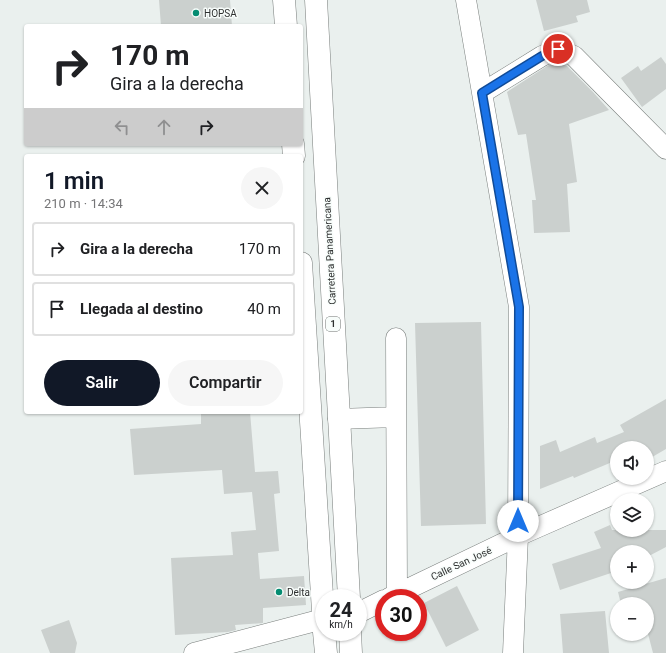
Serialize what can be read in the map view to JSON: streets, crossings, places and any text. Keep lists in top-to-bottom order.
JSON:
{
  "streets": {
    "highway": ["Carretera Panamericana", "1"],
    "street": ["Calle San José"]
  },
  "places": ["HOPSA", "Delta"],
  "page": {
    "turn": ["170 m", "Gira a la derecha"],
    "heading": ["1 min", "210 m · 14:34"],
    "list": [
      {
        "name": "Gira a la derecha",
        "value": "170 m"
      },
      {
        "name": "Llegada al destino",
        "value": "40 m"
      }
    ],
    "buttons": ["Salir", "Compartir"],
    "map_buttons": ["+", "−"],
    "speed": "24 km/h",
    "limit": "30"
  }
}
